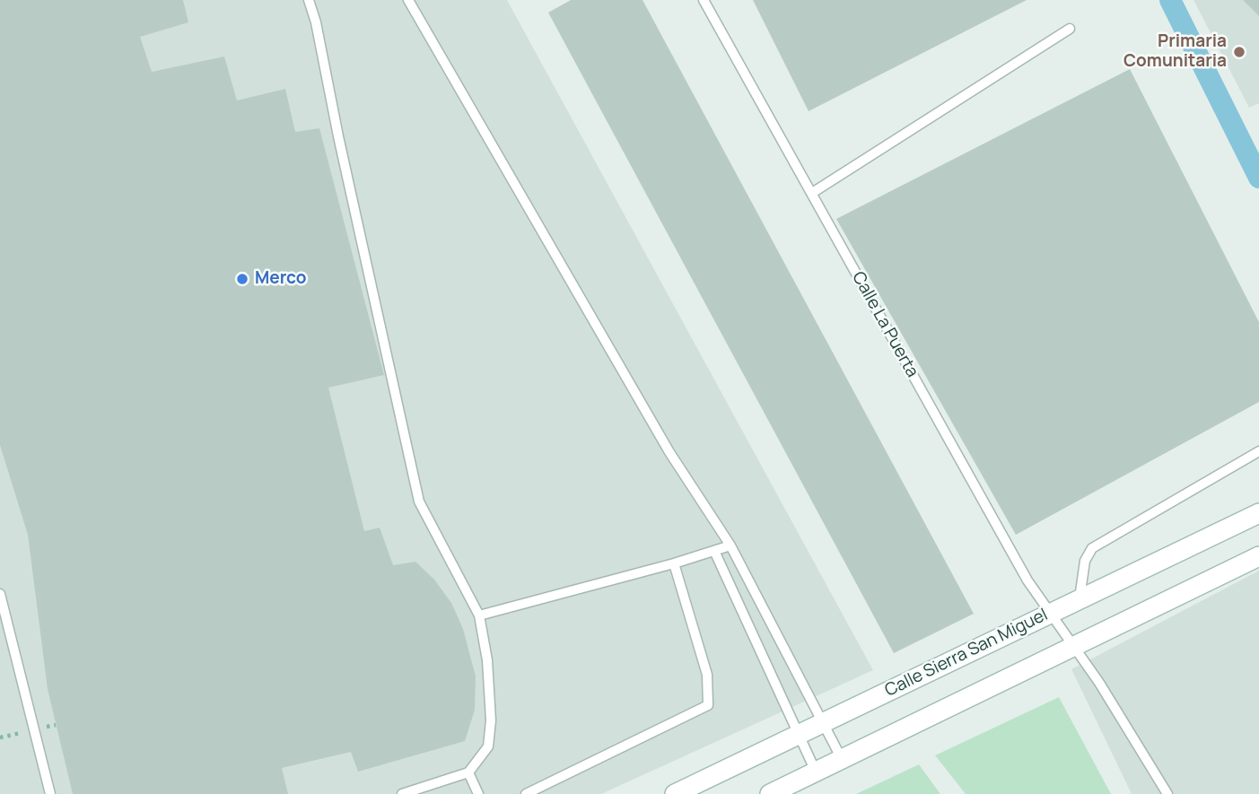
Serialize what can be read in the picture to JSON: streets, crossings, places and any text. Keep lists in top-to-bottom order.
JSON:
{
  "streets": {
    "street": ["Calle Sierra San Miguel"],
    "lane": ["Calle La Puerta"]
  },
  "crossings": [
    ["Calle La Puerta", "Calle Sierra San Miguel"]
  ],
  "places": ["Primaria Comunitaria", "Merco"]
}
